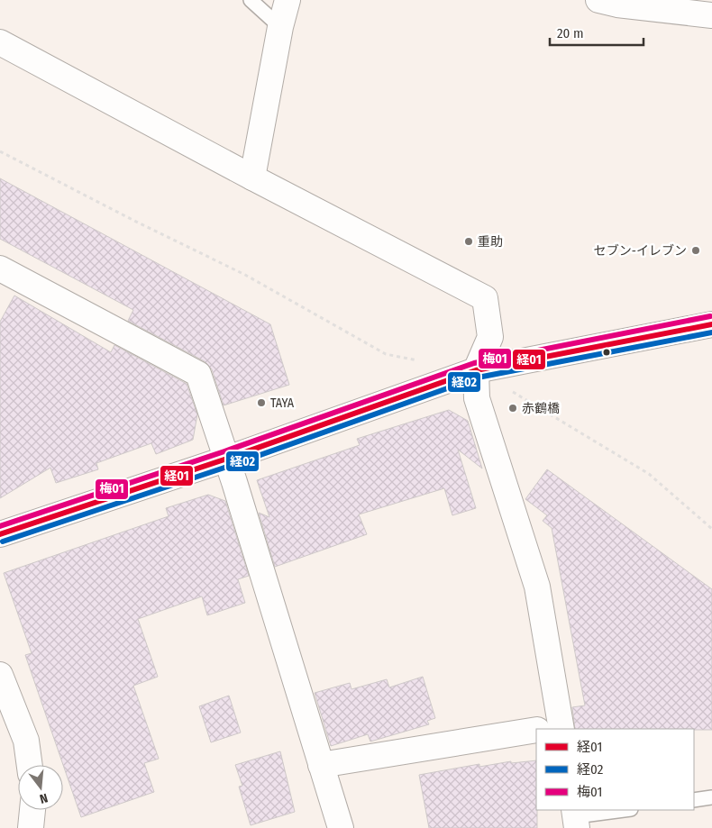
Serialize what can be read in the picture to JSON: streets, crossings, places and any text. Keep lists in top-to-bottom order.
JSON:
{
  "places": [
    "重助",
    "セブン-イレブン",
    "TAYA",
    "赤鶴橋"
  ],
  "lines": ["transit line 梅01", "transit line 経01", "transit line 経02"],
  "legend": ["経01", "経02", "梅01"],
  "scale_bar": "20 m",
  "north": "bottom"
}
